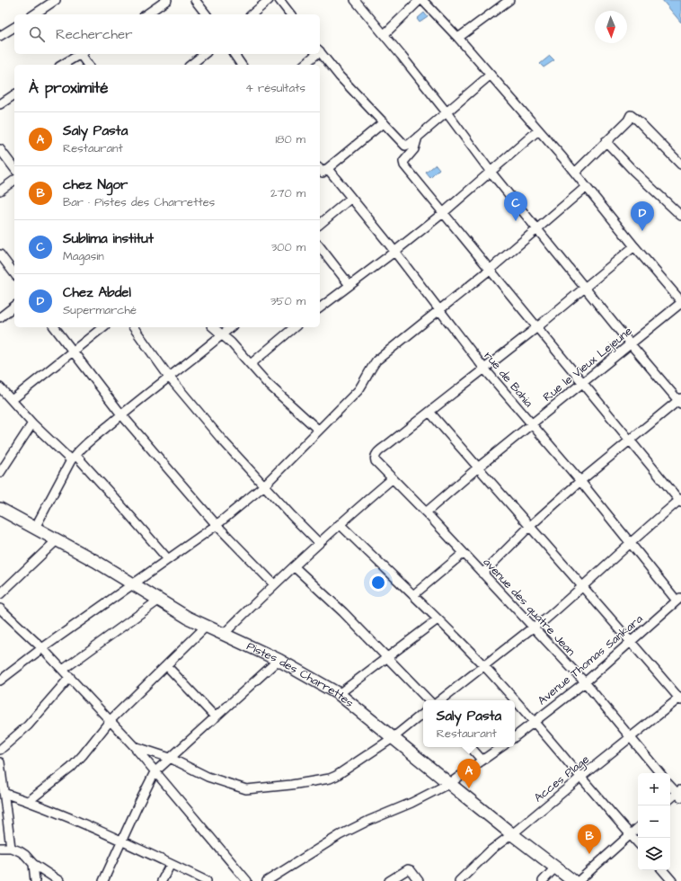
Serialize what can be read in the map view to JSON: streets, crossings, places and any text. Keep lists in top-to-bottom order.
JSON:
{
  "streets": {
    "main road": ["Pistes des Charrettes"],
    "street": [
      "Rue le Vieux Lejeune",
      "rue de Bahia",
      "avenue des quatre Jean",
      "Avenue Thomas Sankara",
      "Acces Plage"
    ]
  },
  "crossings": [
    ["Rue le Vieux Lejeune", "rue de Bahia"],
    ["Rue le Vieux Lejeune", "avenue des quatre Jean"],
    ["rue de Bahia", "Avenue Thomas Sankara"],
    ["avenue des quatre Jean", "Avenue Thomas Sankara"],
    ["avenue des quatre Jean", "Acces Plage"],
    ["Pistes des Charrettes", "Acces Plage"]
  ],
  "north": "bottom",
  "page": {
    "search": "Rechercher",
    "heading": ["À proximité", "4 résultats"],
    "list": [
      {
        "mark": "A",
        "name": "Saly Pasta",
        "note": "Restaurant",
        "value": "180 m"
      },
      {
        "mark": "B",
        "name": "chez Ngor",
        "note": "Bar · Pistes des Charrettes",
        "value": "270 m"
      },
      {
        "mark": "C",
        "name": "Sublima institut",
        "note": "Magasin",
        "value": "300 m"
      },
      {
        "mark": "D",
        "name": "Chez Abdel",
        "note": "Supermarché",
        "value": "350 m"
      }
    ],
    "pins": [
      "C",
      "D",
      "A",
      "B"
    ],
    "popup": ["Saly Pasta", "Restaurant"],
    "map_buttons": ["+", "−"]
  }
}
